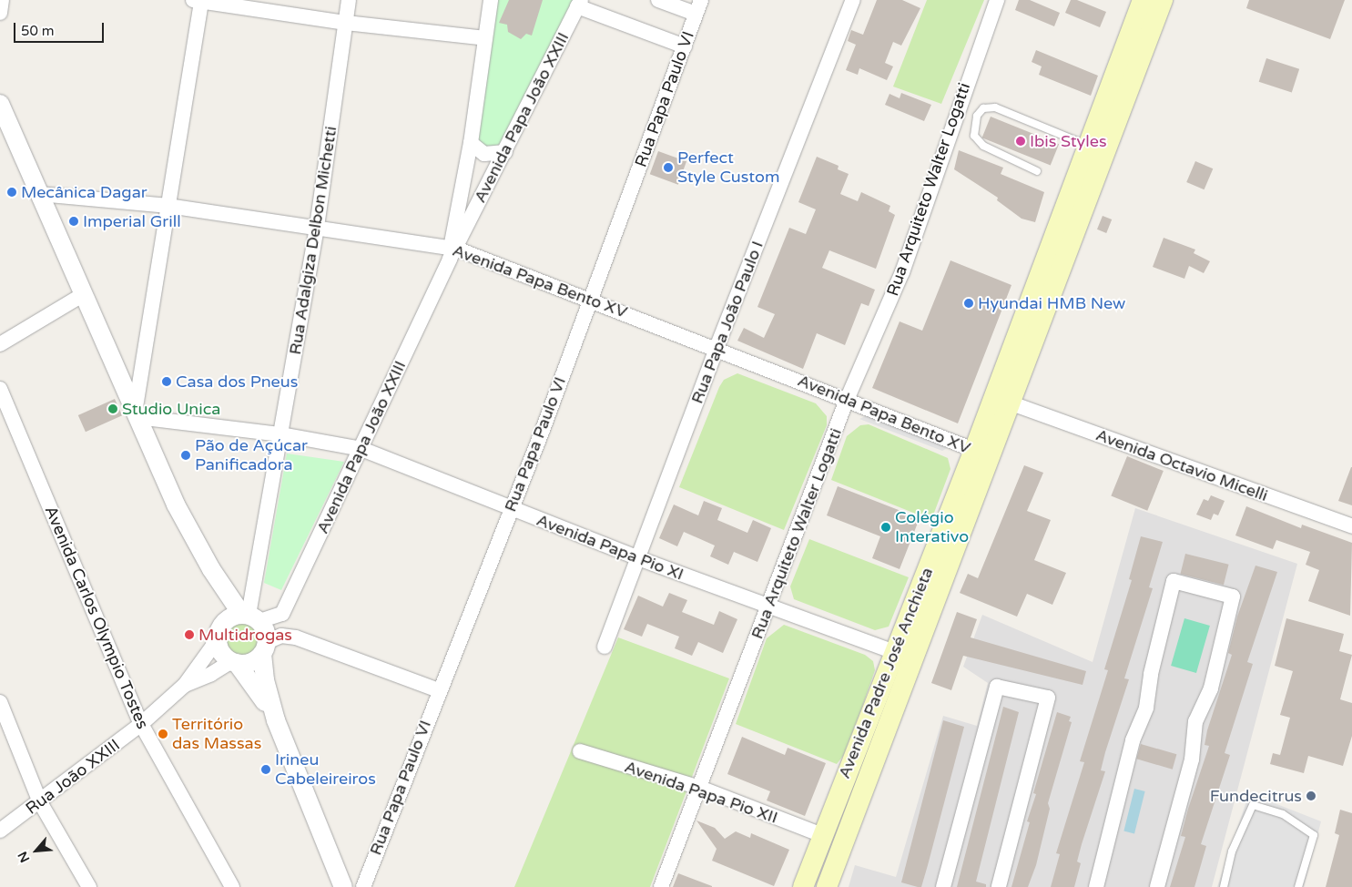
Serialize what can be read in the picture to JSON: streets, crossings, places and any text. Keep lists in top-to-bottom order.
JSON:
{
  "streets": {
    "main road": ["Avenida Padre José Anchieta"],
    "street": [
      "Rua Papa Paulo VI",
      "Avenida Papa João XXIII",
      "Rua Arquiteto Walter Logatti",
      "Rua Adalgiza Delbon Michetti",
      "Avenida Papa Bento XV",
      "Rua Papa João Paulo I",
      "Avenida Octavio Micelli",
      "Avenida Papa Pio XI",
      "Avenida Carlos Olympio Tostes",
      "Rua João XXIII",
      "Avenida Papa Pio XII"
    ]
  },
  "crossings": [
    ["Rua Papa Paulo VI", "Avenida Papa Bento XV"],
    ["Rua Papa Paulo VI", "Avenida Papa Pio XI"],
    ["Avenida Papa João XXIII", "Rua Adalgiza Delbon Michetti"],
    ["Avenida Papa João XXIII", "Avenida Papa Bento XV"],
    ["Avenida Papa João XXIII", "Avenida Papa Pio XI"],
    ["Avenida Papa João XXIII", "Rua João XXIII"],
    ["Rua Arquiteto Walter Logatti", "Avenida Papa Bento XV"],
    ["Rua Arquiteto Walter Logatti", "Avenida Papa Pio XI"],
    ["Rua Arquiteto Walter Logatti", "Avenida Papa Pio XII"],
    ["Rua Adalgiza Delbon Michetti", "Avenida Papa Bento XV"],
    ["Rua Adalgiza Delbon Michetti", "Avenida Papa Pio XI"],
    ["Rua Adalgiza Delbon Michetti", "Rua João XXIII"],
    ["Avenida Papa Bento XV", "Rua Papa João Paulo I"],
    ["Avenida Papa Bento XV", "Avenida Padre José Anchieta"],
    ["Rua Papa João Paulo I", "Avenida Papa Pio XI"],
    ["Avenida Octavio Micelli", "Avenida Padre José Anchieta"],
    ["Avenida Papa Pio XI", "Avenida Padre José Anchieta"],
    ["Avenida Carlos Olympio Tostes", "Rua João XXIII"],
    ["Avenida Padre José Anchieta", "Avenida Papa Pio XII"]
  ],
  "places": [
    "Ibis Styles",
    "Perfect Style Custom",
    "Mecânica Dagar",
    "Imperial Grill",
    "Hyundai HMB New",
    "Casa dos Pneus",
    "Studio Unica",
    "Pão de Açúcar Panificadora",
    "Colégio Interativo",
    "Multidrogas",
    "Território das Massas",
    "Irineu Cabeleireiros",
    "Fundecitrus"
  ],
  "scale_bar": "50 m",
  "north": "bottom left"
}
